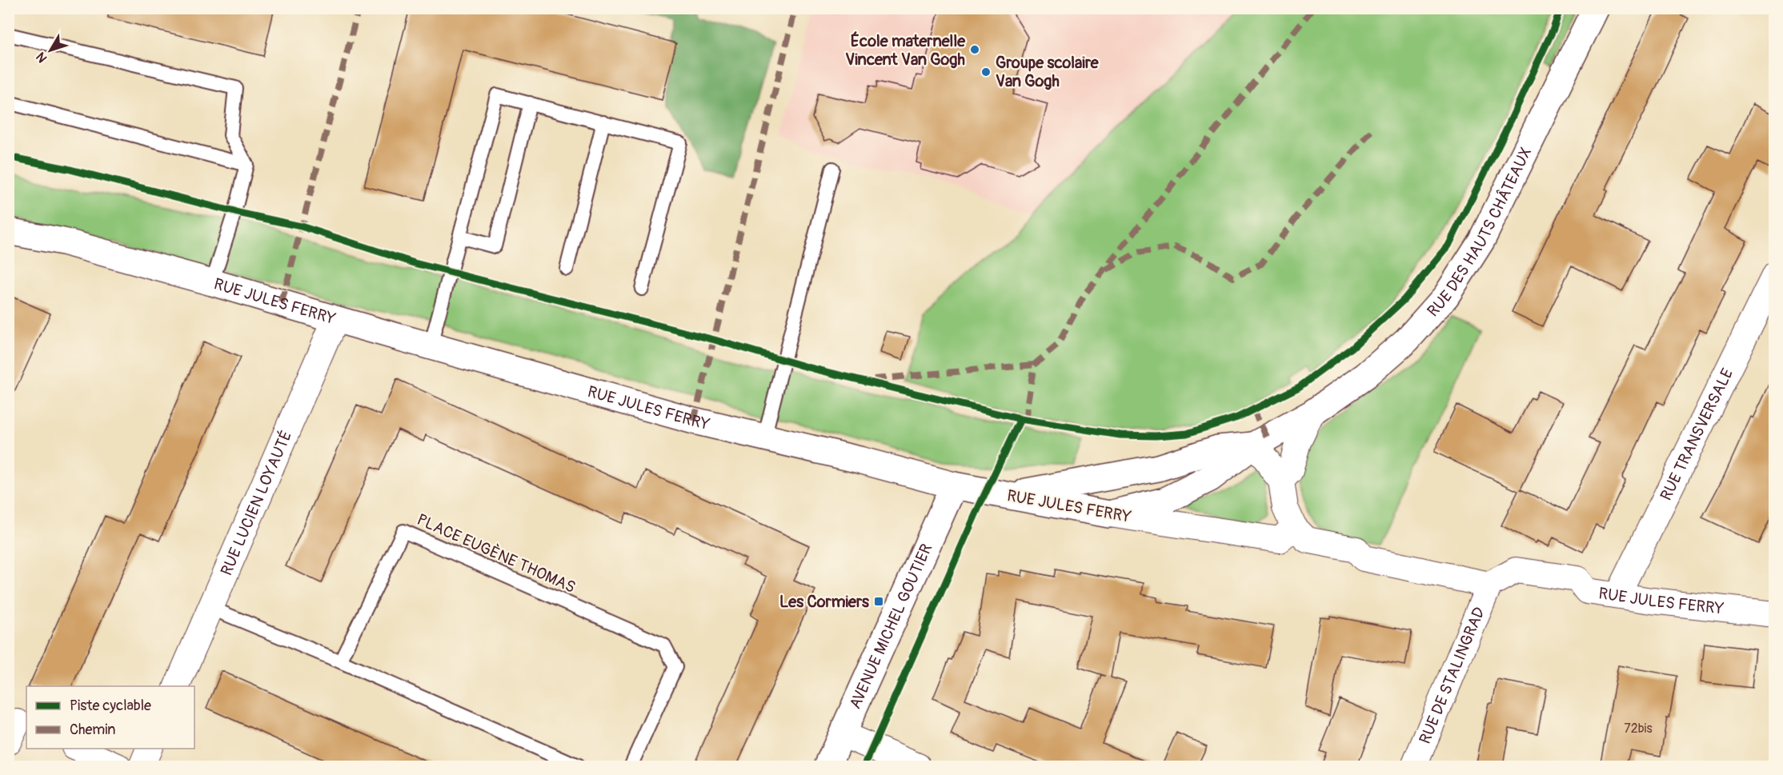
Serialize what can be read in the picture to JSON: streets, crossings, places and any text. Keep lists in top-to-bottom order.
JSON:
{
  "streets": {
    "street": [
      "RUE DES HAUTS CHÂTEAUX",
      "RUE JULES FERRY",
      "RUE TRANSVERSALE",
      "RUE LUCIEN LOYAUTÉ",
      "AVENUE MICHEL GOUTIER",
      "RUE DE STALINGRAD"
    ],
    "lane": ["PLACE EUGÈNE THOMAS"]
  },
  "crossings": [
    ["RUE DES HAUTS CHÂTEAUX", "RUE JULES FERRY"],
    ["RUE JULES FERRY", "RUE TRANSVERSALE"],
    ["RUE JULES FERRY", "RUE LUCIEN LOYAUTÉ"],
    ["RUE JULES FERRY", "AVENUE MICHEL GOUTIER"],
    ["RUE JULES FERRY", "RUE DE STALINGRAD"]
  ],
  "places": {
    "other": ["École maternelle Vincent Van Gogh", "Groupe scolaire Van Gogh"],
    "transit": ["Les Cormiers"]
  },
  "house_numbers": ["72bis"],
  "legend": ["Piste cyclable", "Chemin"],
  "north": "bottom left"
}
